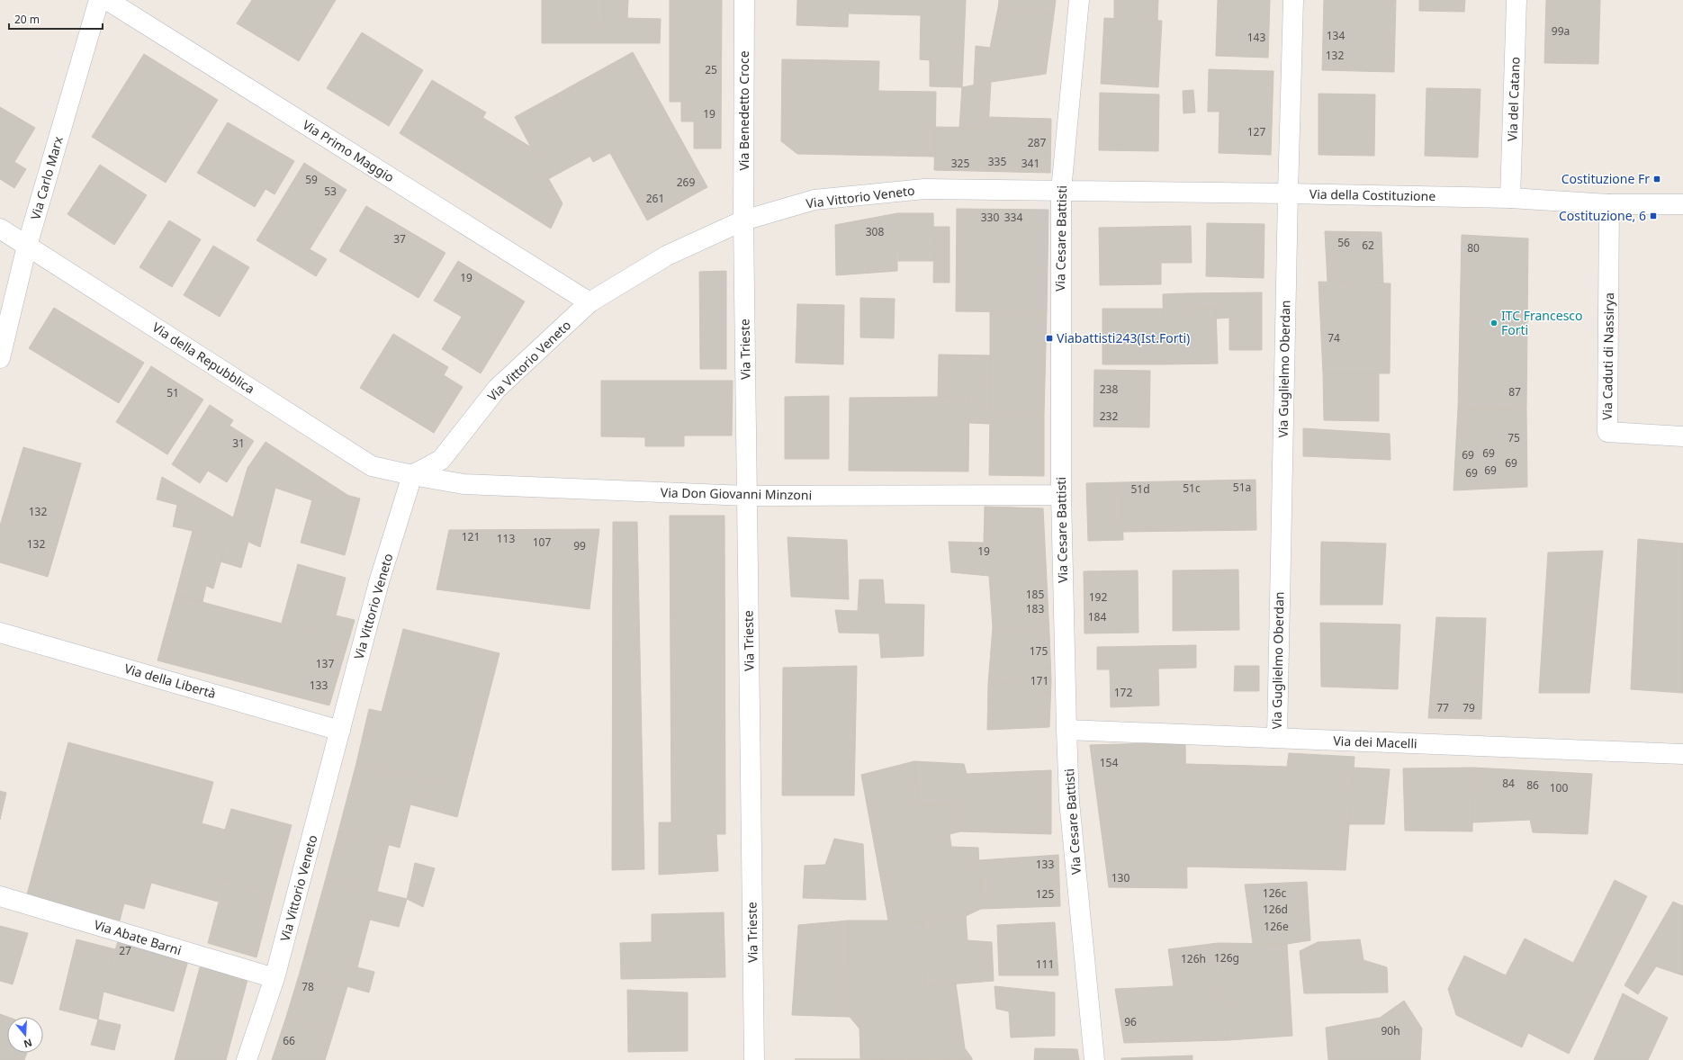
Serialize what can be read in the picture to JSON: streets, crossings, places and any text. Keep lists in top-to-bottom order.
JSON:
{
  "streets": {
    "street": [
      "Via del Catano",
      "Via Benedetto Croce",
      "Via Primo Maggio",
      "Via Carlo Marx",
      "Via della Costituzione",
      "Via Vittorio Veneto",
      "Via Cesare Battisti",
      "Via Trieste",
      "Via Caduti di Nassirya",
      "Via della Repubblica",
      "Via Guglielmo Oberdan",
      "Via Don Giovanni Minzoni",
      "Via della Libertà",
      "Via dei Macelli",
      "Via Abate Barni"
    ]
  },
  "crossings": [
    ["Via del Catano", "Via della Costituzione"],
    ["Via Benedetto Croce", "Via Vittorio Veneto"],
    ["Via Benedetto Croce", "Via Trieste"],
    ["Via Primo Maggio", "Via Vittorio Veneto"],
    ["Via Carlo Marx", "Via della Repubblica"],
    ["Via della Costituzione", "Via Vittorio Veneto"],
    ["Via della Costituzione", "Via Cesare Battisti"],
    ["Via della Costituzione", "Via Caduti di Nassirya"],
    ["Via della Costituzione", "Via Guglielmo Oberdan"],
    ["Via Vittorio Veneto", "Via Cesare Battisti"],
    ["Via Vittorio Veneto", "Via Trieste"],
    ["Via Vittorio Veneto", "Via della Repubblica"],
    ["Via Vittorio Veneto", "Via Don Giovanni Minzoni"],
    ["Via Vittorio Veneto", "Via della Libertà"],
    ["Via Vittorio Veneto", "Via Abate Barni"],
    ["Via Cesare Battisti", "Via Don Giovanni Minzoni"],
    ["Via Cesare Battisti", "Via dei Macelli"],
    ["Via Trieste", "Via Don Giovanni Minzoni"],
    ["Via della Repubblica", "Via Don Giovanni Minzoni"],
    ["Via Guglielmo Oberdan", "Via dei Macelli"]
  ],
  "places": {
    "transit": ["Costituzione Fr", "Costituzione, 6", "Viabattisti243(Ist.Forti)"],
    "other": ["ITC Francesco Forti"]
  },
  "house_numbers": [
    "99a",
    "134",
    "143",
    "132",
    "25",
    "19",
    "127",
    "287",
    "335",
    "325",
    "341",
    "59",
    "269",
    "53",
    "261",
    "330",
    "334",
    "308",
    "37",
    "56",
    "62",
    "80",
    "19",
    "74",
    "238",
    "87",
    "51",
    "232",
    "75",
    "31",
    "69",
    "69",
    "69",
    "69",
    "69",
    "51a",
    "51c",
    "51d",
    "132",
    "121",
    "113",
    "107",
    "132",
    "99",
    "19",
    "185",
    "192",
    "183",
    "184",
    "175",
    "137",
    "171",
    "133",
    "172",
    "77",
    "79",
    "154",
    "84",
    "86",
    "100",
    "133",
    "130",
    "126c",
    "125",
    "126d",
    "126e",
    "27",
    "126g",
    "126h",
    "111",
    "78",
    "96",
    "90h",
    "66"
  ],
  "scale_bar": "20 m",
  "north": "bottom"
}
